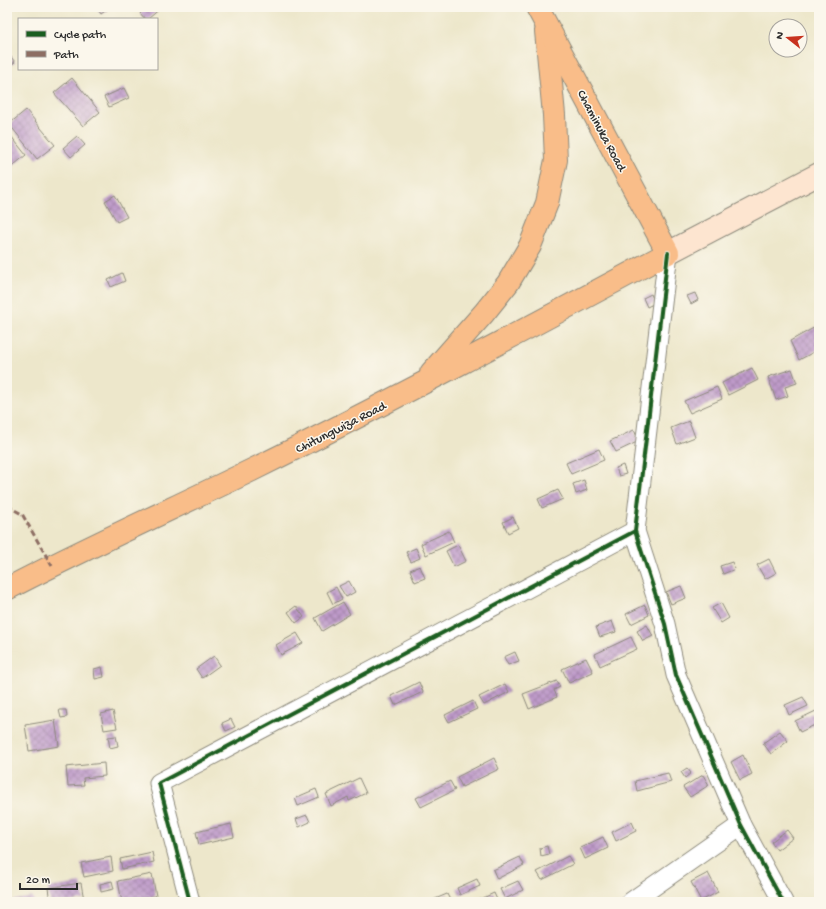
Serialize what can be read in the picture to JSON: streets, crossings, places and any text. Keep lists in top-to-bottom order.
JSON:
{
  "streets": {
    "main road": ["Chaminuka Road", "Chitungwiza Road"]
  },
  "crossings": [
    ["Chaminuka Road", "Chitungwiza Road"]
  ],
  "legend": ["Cycle path", "Path"],
  "scale_bar": "20 m",
  "north": "left"
}
